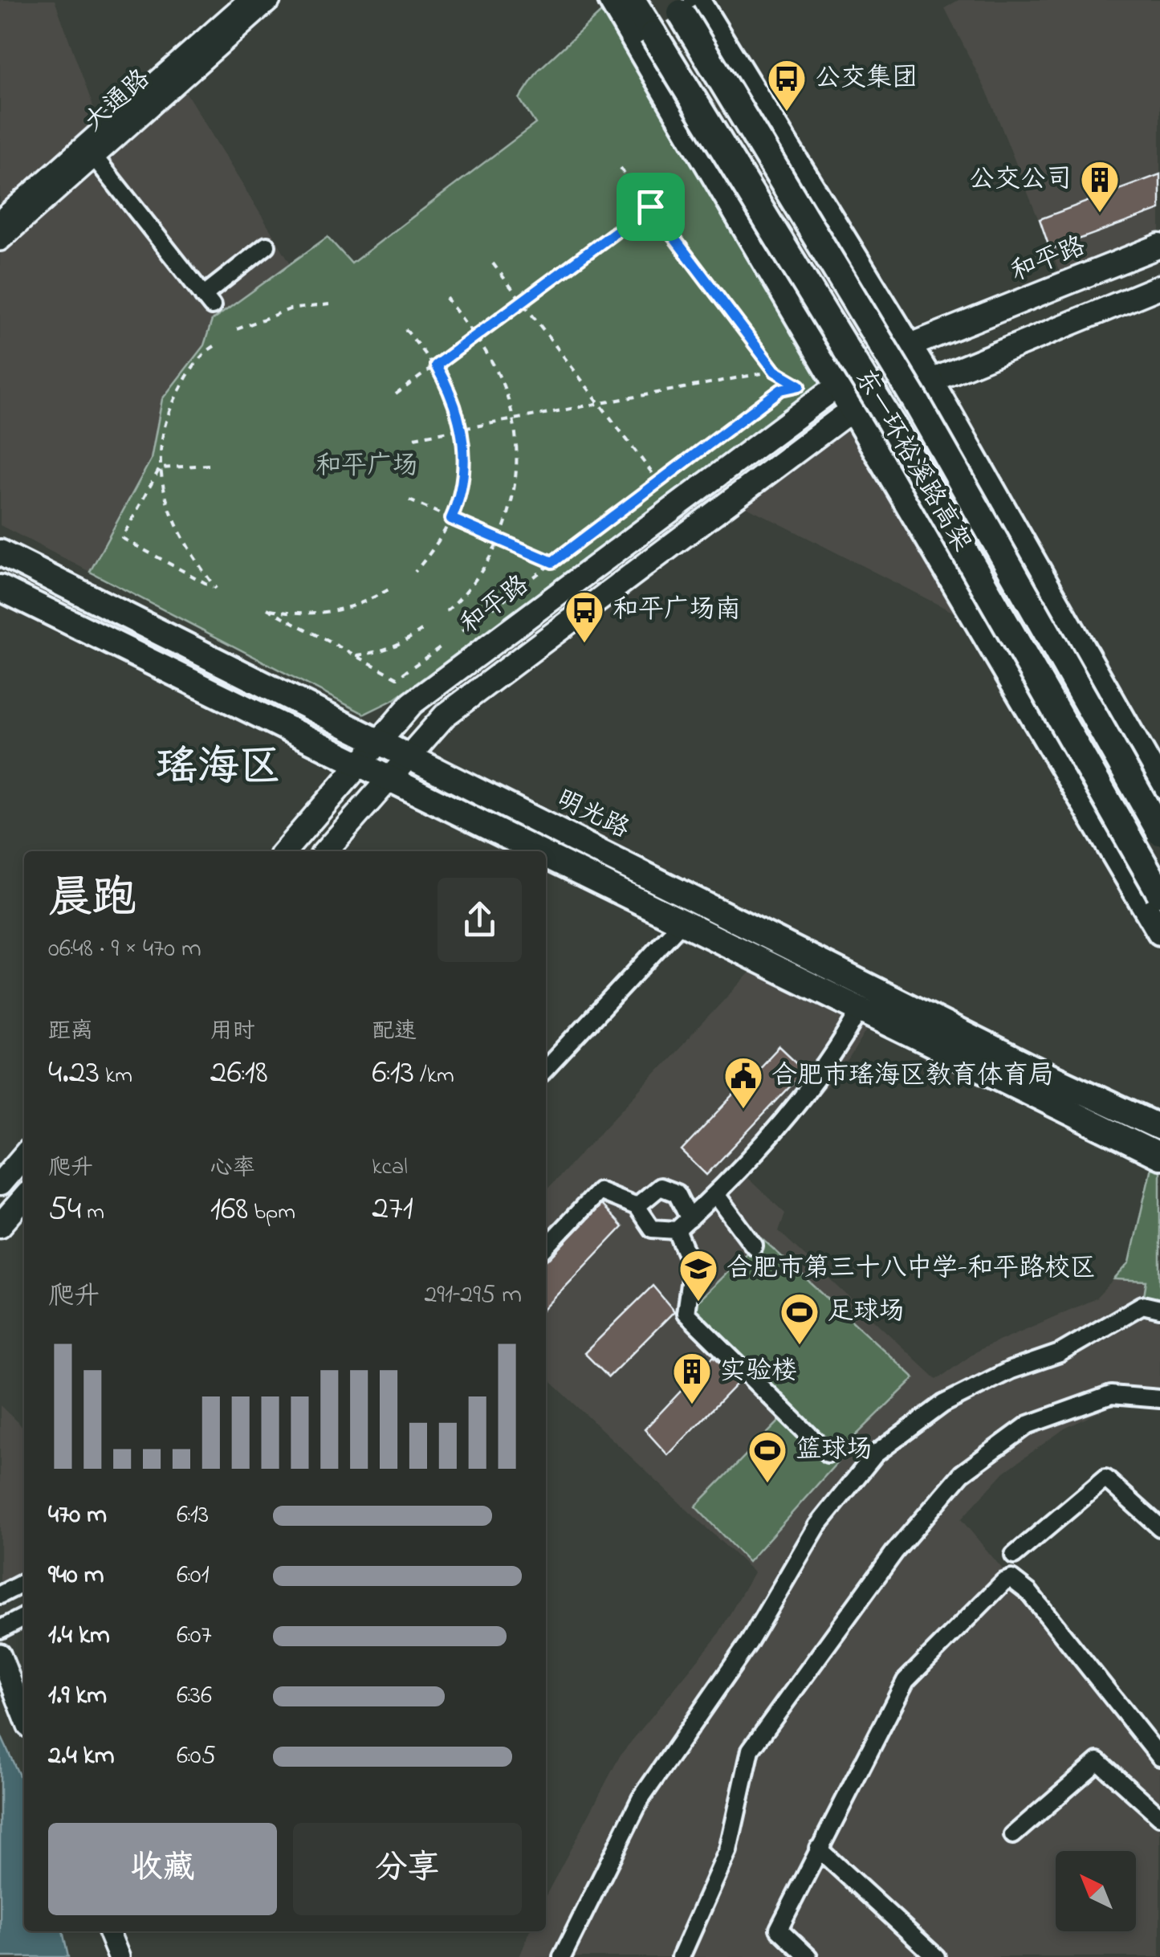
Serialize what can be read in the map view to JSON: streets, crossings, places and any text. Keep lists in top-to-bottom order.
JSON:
{
  "streets": {
    "highway": ["东一环裕溪路高架"],
    "main road": ["和平路", "明光路"],
    "street": ["大通路"]
  },
  "crossings": [
    ["和平路", "明光路"]
  ],
  "districts": ["瑶海区"],
  "parks": ["和平广场"],
  "places": {
    "bus stop": ["公交集团", "和平广场南"],
    "building": ["公交公司", "实验楼"],
    "public building": ["合肥市瑶海区教育体育局"],
    "school or university": ["合肥市第三十八中学-和平路校区"],
    "sports": ["足球场", "篮球场"]
  },
  "north": "top left",
  "page": {
    "heading": ["晨跑", "06:48 · 9 × 470 m"],
    "stats": [
      ["距离", "4.23 km"],
      ["用时", "26:18"],
      ["配速", "6:13 /km"],
      ["爬升", "54 m"],
      ["心率", "168 bpm"],
      ["kcal", "271"]
    ],
    "chart": ["爬升", "291–295 m"],
    "list": [
      {
        "name": "470 m",
        "note": "6:13"
      },
      {
        "name": "940 m",
        "note": "6:01"
      },
      {
        "name": "1.4 km",
        "note": "6:07"
      },
      {
        "name": "1.9 km",
        "note": "6:36"
      },
      {
        "name": "2.4 km",
        "note": "6:05"
      }
    ],
    "buttons": ["收藏", "分享"]
  }
}
